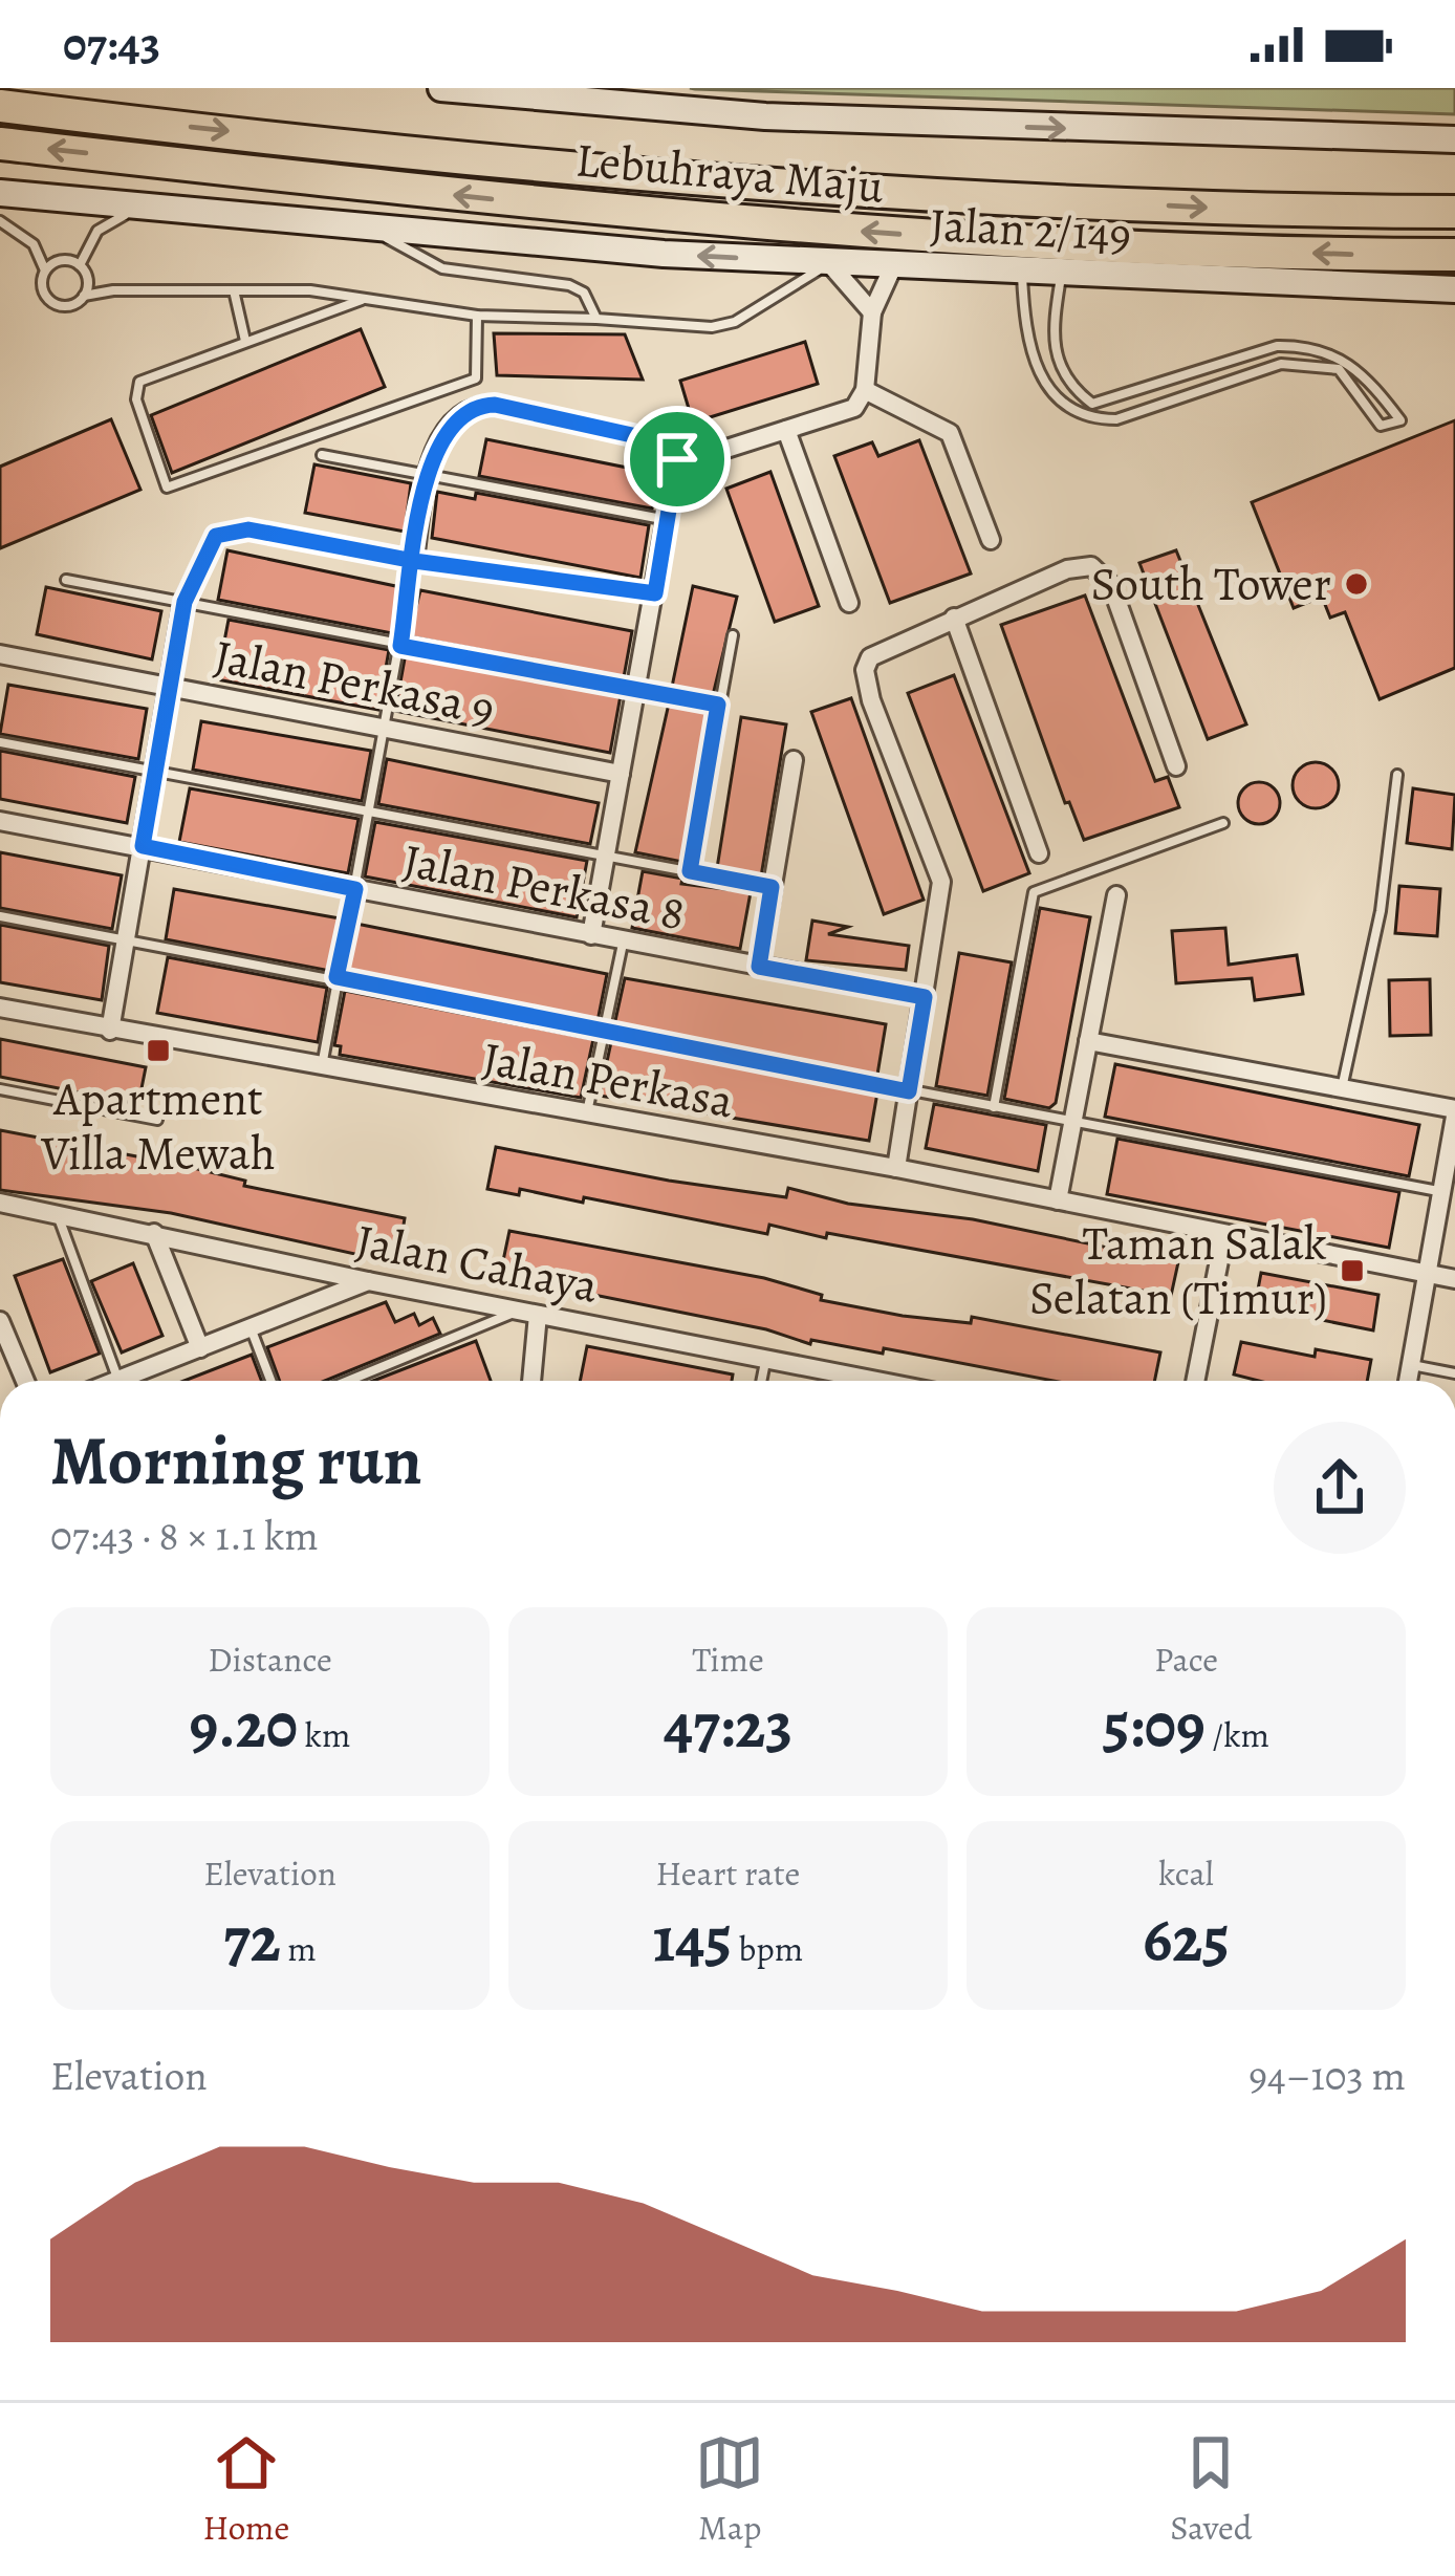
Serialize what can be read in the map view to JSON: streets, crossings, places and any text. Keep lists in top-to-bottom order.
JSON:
{
  "streets": {
    "highway": ["Lebuhraya Maju"],
    "main road": ["Jalan 2/149"],
    "street": [
      "Jalan Perkasa 9",
      "Jalan Perkasa 8",
      "Jalan Perkasa",
      "Jalan Cahaya"
    ]
  },
  "places": {
    "other": ["South Tower"],
    "transit": ["Apartment Villa Mewah", "Taman Salak Selatan (Timur)"]
  },
  "page": {
    "status": "07:43",
    "heading": ["Morning run", "07:43 · 8 × 1.1 km"],
    "stats": [
      ["Distance", "9.20 km"],
      ["Time", "47:23"],
      ["Pace", "5:09 /km"],
      ["Elevation", "72 m"],
      ["Heart rate", "145 bpm"],
      ["kcal", "625"]
    ],
    "chart": ["Elevation", "94–103 m"],
    "tabs": ["Home", "Map", "Saved"]
  }
}
